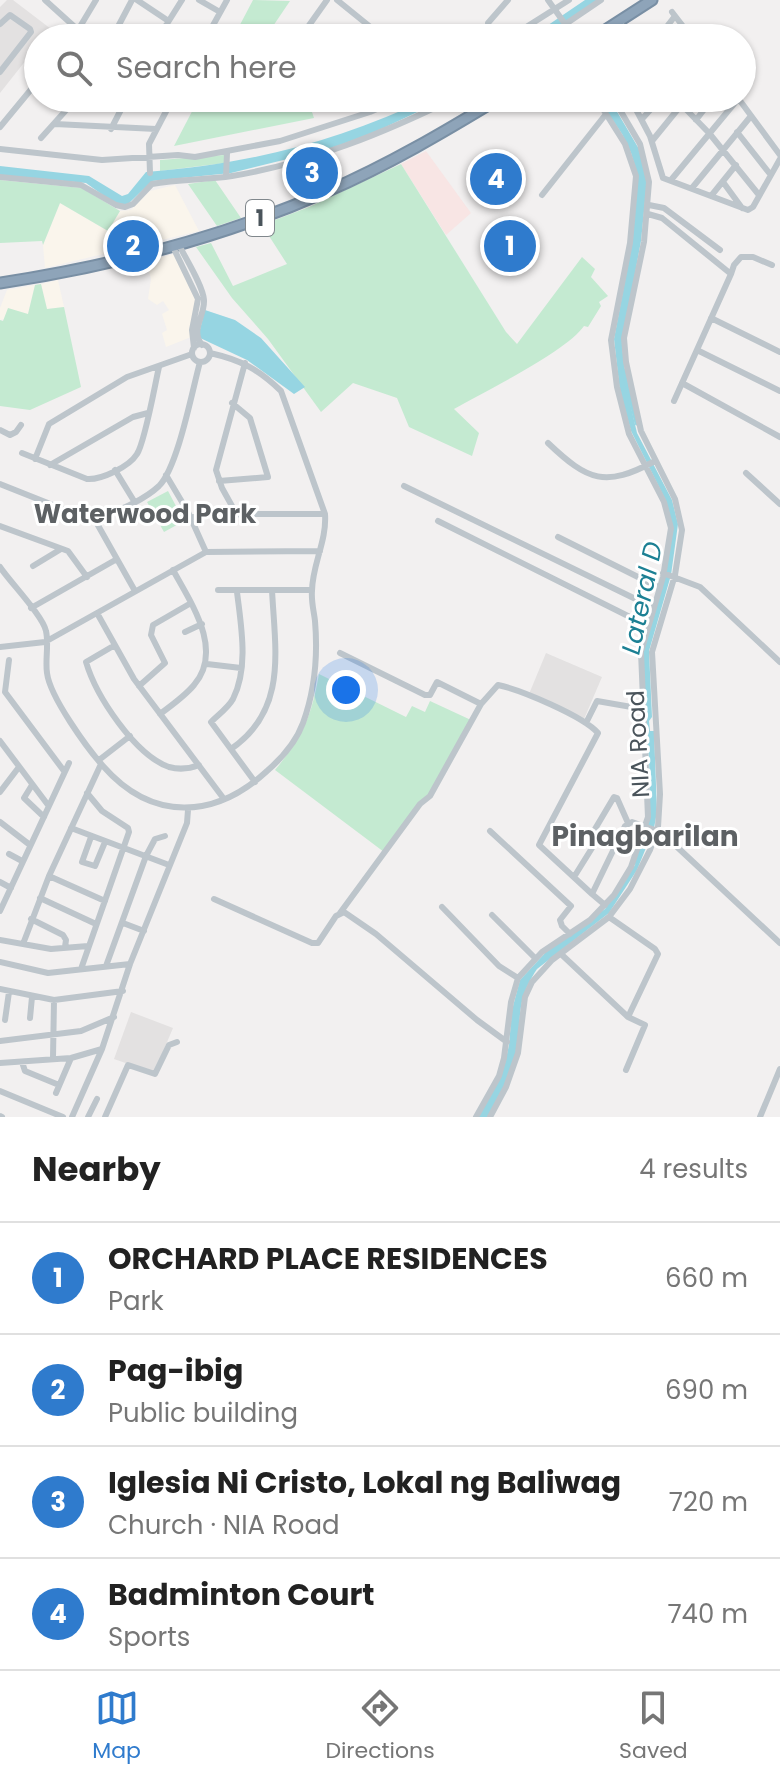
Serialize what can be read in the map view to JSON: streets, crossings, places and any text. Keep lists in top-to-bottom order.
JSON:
{
  "streets": {
    "highway": ["1"],
    "street": ["NIA Road"]
  },
  "districts": ["Waterwood Park", "Pinagbarilan"],
  "water": ["Lateral D"],
  "page": {
    "search": "Search here",
    "pins": [
      "3",
      "4",
      "1",
      "2"
    ],
    "heading": ["Nearby", "4 results"],
    "list": [
      {
        "mark": "1",
        "name": "ORCHARD PLACE RESIDENCES",
        "note": "Park",
        "value": "660 m"
      },
      {
        "mark": "2",
        "name": "Pag-ibig",
        "note": "Public building",
        "value": "690 m"
      },
      {
        "mark": "3",
        "name": "Iglesia Ni Cristo, Lokal ng Baliwag",
        "note": "Church · NIA Road",
        "value": "720 m"
      },
      {
        "mark": "4",
        "name": "Badminton Court",
        "note": "Sports",
        "value": "740 m"
      }
    ],
    "nav": ["Map", "Directions", "Saved"]
  }
}
